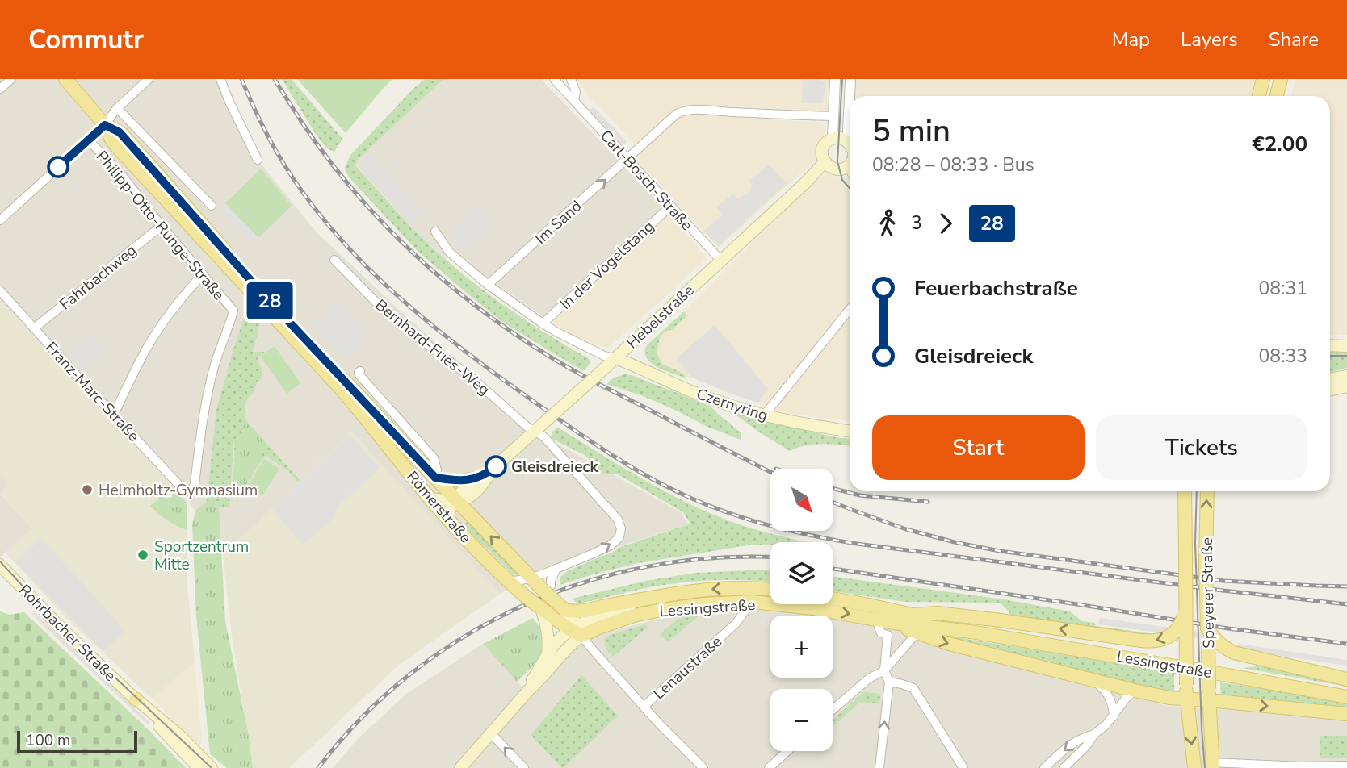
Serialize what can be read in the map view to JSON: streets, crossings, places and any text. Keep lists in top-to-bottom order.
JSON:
{
  "streets": {
    "main road": [
      "Hebelstraße",
      "Czernyring",
      "Römerstraße",
      "Speyerer Straße",
      "Lessingstraße",
      "Rohrbacher Straße"
    ],
    "street": [
      "Carl-Bosch-Straße",
      "Im Sand",
      "Philipp-Otto-Runge-Straße",
      "In der Vogelstang",
      "Fahrbachweg",
      "Bernhard-Fries-Weg",
      "Franz-Marc-Straße",
      "Lenaustraße"
    ]
  },
  "crossings": [
    ["Carl-Bosch-Straße", "Im Sand"],
    ["Carl-Bosch-Straße", "In der Vogelstang"],
    ["Carl-Bosch-Straße", "Hebelstraße"],
    ["Im Sand", "Hebelstraße"],
    ["Philipp-Otto-Runge-Straße", "Fahrbachweg"],
    ["Philipp-Otto-Runge-Straße", "Franz-Marc-Straße"],
    ["Fahrbachweg", "Franz-Marc-Straße"],
    ["Hebelstraße", "Bernhard-Fries-Weg"],
    ["Hebelstraße", "Czernyring"],
    ["Hebelstraße", "Römerstraße"],
    ["Römerstraße", "Lessingstraße"],
    ["Römerstraße", "Lenaustraße"],
    ["Lessingstraße", "Lenaustraße"]
  ],
  "one_way": ["Im Sand"],
  "places": ["Gleisdreieck", "Helmholtz-Gymnasium", "Sportzentrum Mitte"],
  "lines": ["bus line 28"],
  "scale_bar": "100 m",
  "north": "bottom right",
  "page": {
    "header": "Commutr",
    "nav": ["Map", "Layers", "Share"],
    "on_map": "28",
    "heading": ["5 min", "08:28 – 08:33 · Bus", "€2.00"],
    "legs": ["3", "28"],
    "list": [
      {
        "name": "Feuerbachstraße",
        "value": "08:31"
      },
      {
        "name": "Gleisdreieck",
        "value": "08:33"
      }
    ],
    "buttons": ["Start", "Tickets"],
    "map_buttons": ["+", "−"],
    "scale": "100 m"
  }
}
